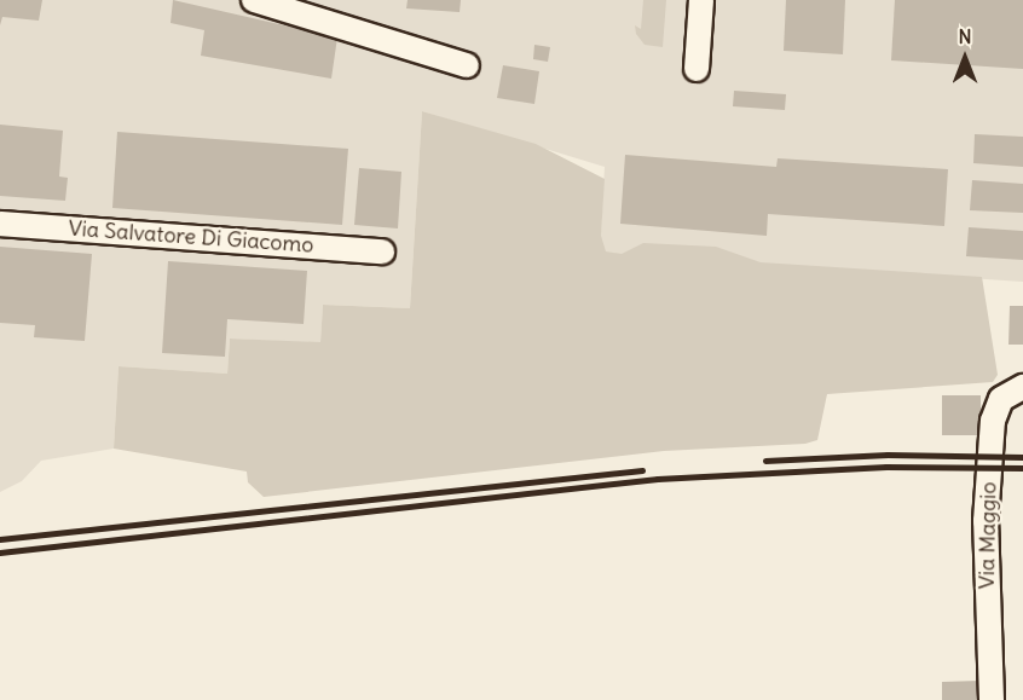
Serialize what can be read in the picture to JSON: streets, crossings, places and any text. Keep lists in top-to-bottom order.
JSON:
{
  "streets": {
    "street": ["Via Salvatore Di Giacomo", "Via Maggio"]
  },
  "north": "top"
}
